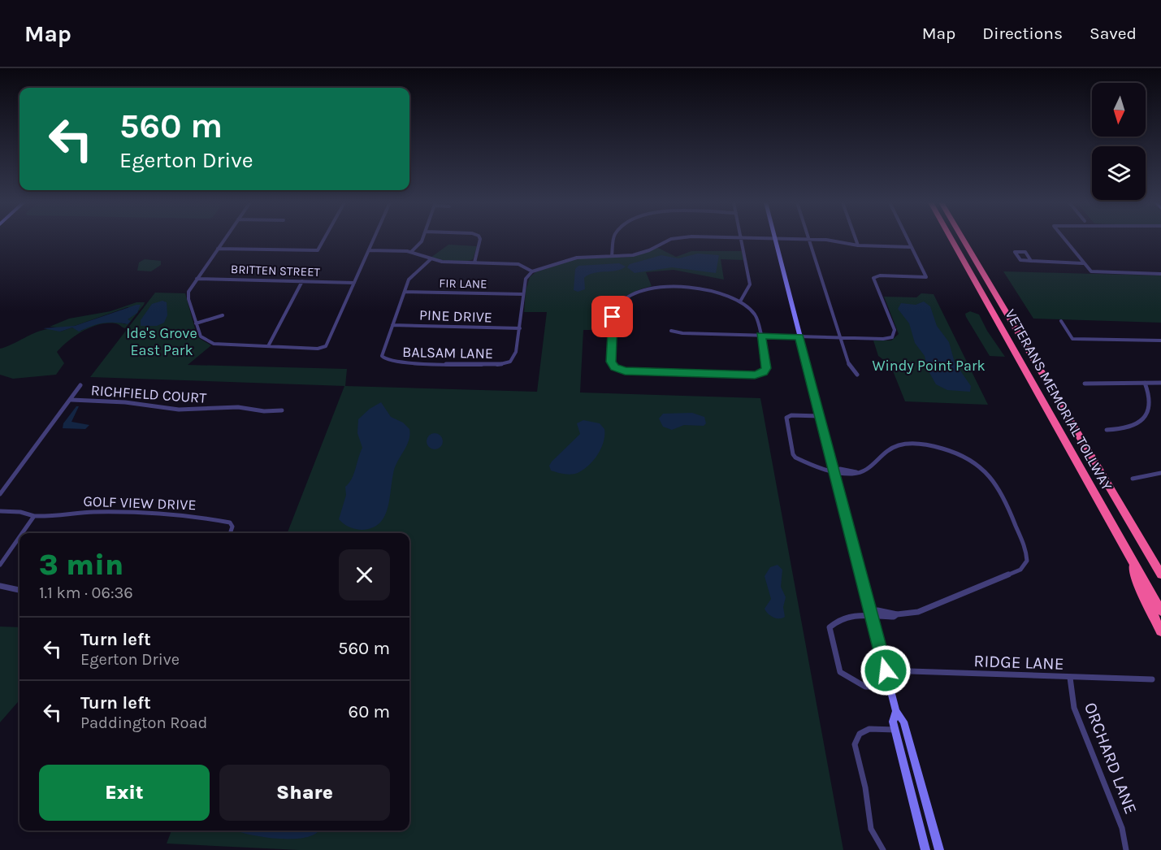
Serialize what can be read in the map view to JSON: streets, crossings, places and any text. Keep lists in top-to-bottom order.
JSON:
{
  "streets": {
    "highway": ["VETERANS MEMORIAL TOLLWAY"],
    "street": [
      "BRITTEN STREET",
      "FIR LANE",
      "PINE DRIVE",
      "BALSAM LANE",
      "RICHFIELD COURT",
      "GOLF VIEW DRIVE",
      "RIDGE LANE",
      "ORCHARD LANE"
    ]
  },
  "crossings": [
    ["PINE DRIVE", "BALSAM LANE"],
    ["RIDGE LANE", "ORCHARD LANE"]
  ],
  "parks": ["Ide's Grove East Park", "Windy Point Park"],
  "north": "bottom",
  "page": {
    "header": "Map",
    "nav": ["Map", "Directions", "Saved"],
    "turn": ["560 m", "Egerton Drive"],
    "heading": ["3 min", "1.1 km · 06:36"],
    "list": [
      {
        "name": "Turn left",
        "note": "Egerton Drive",
        "value": "560 m"
      },
      {
        "name": "Turn left",
        "note": "Paddington Road",
        "value": "60 m"
      }
    ],
    "buttons": ["Exit", "Share"]
  }
}
